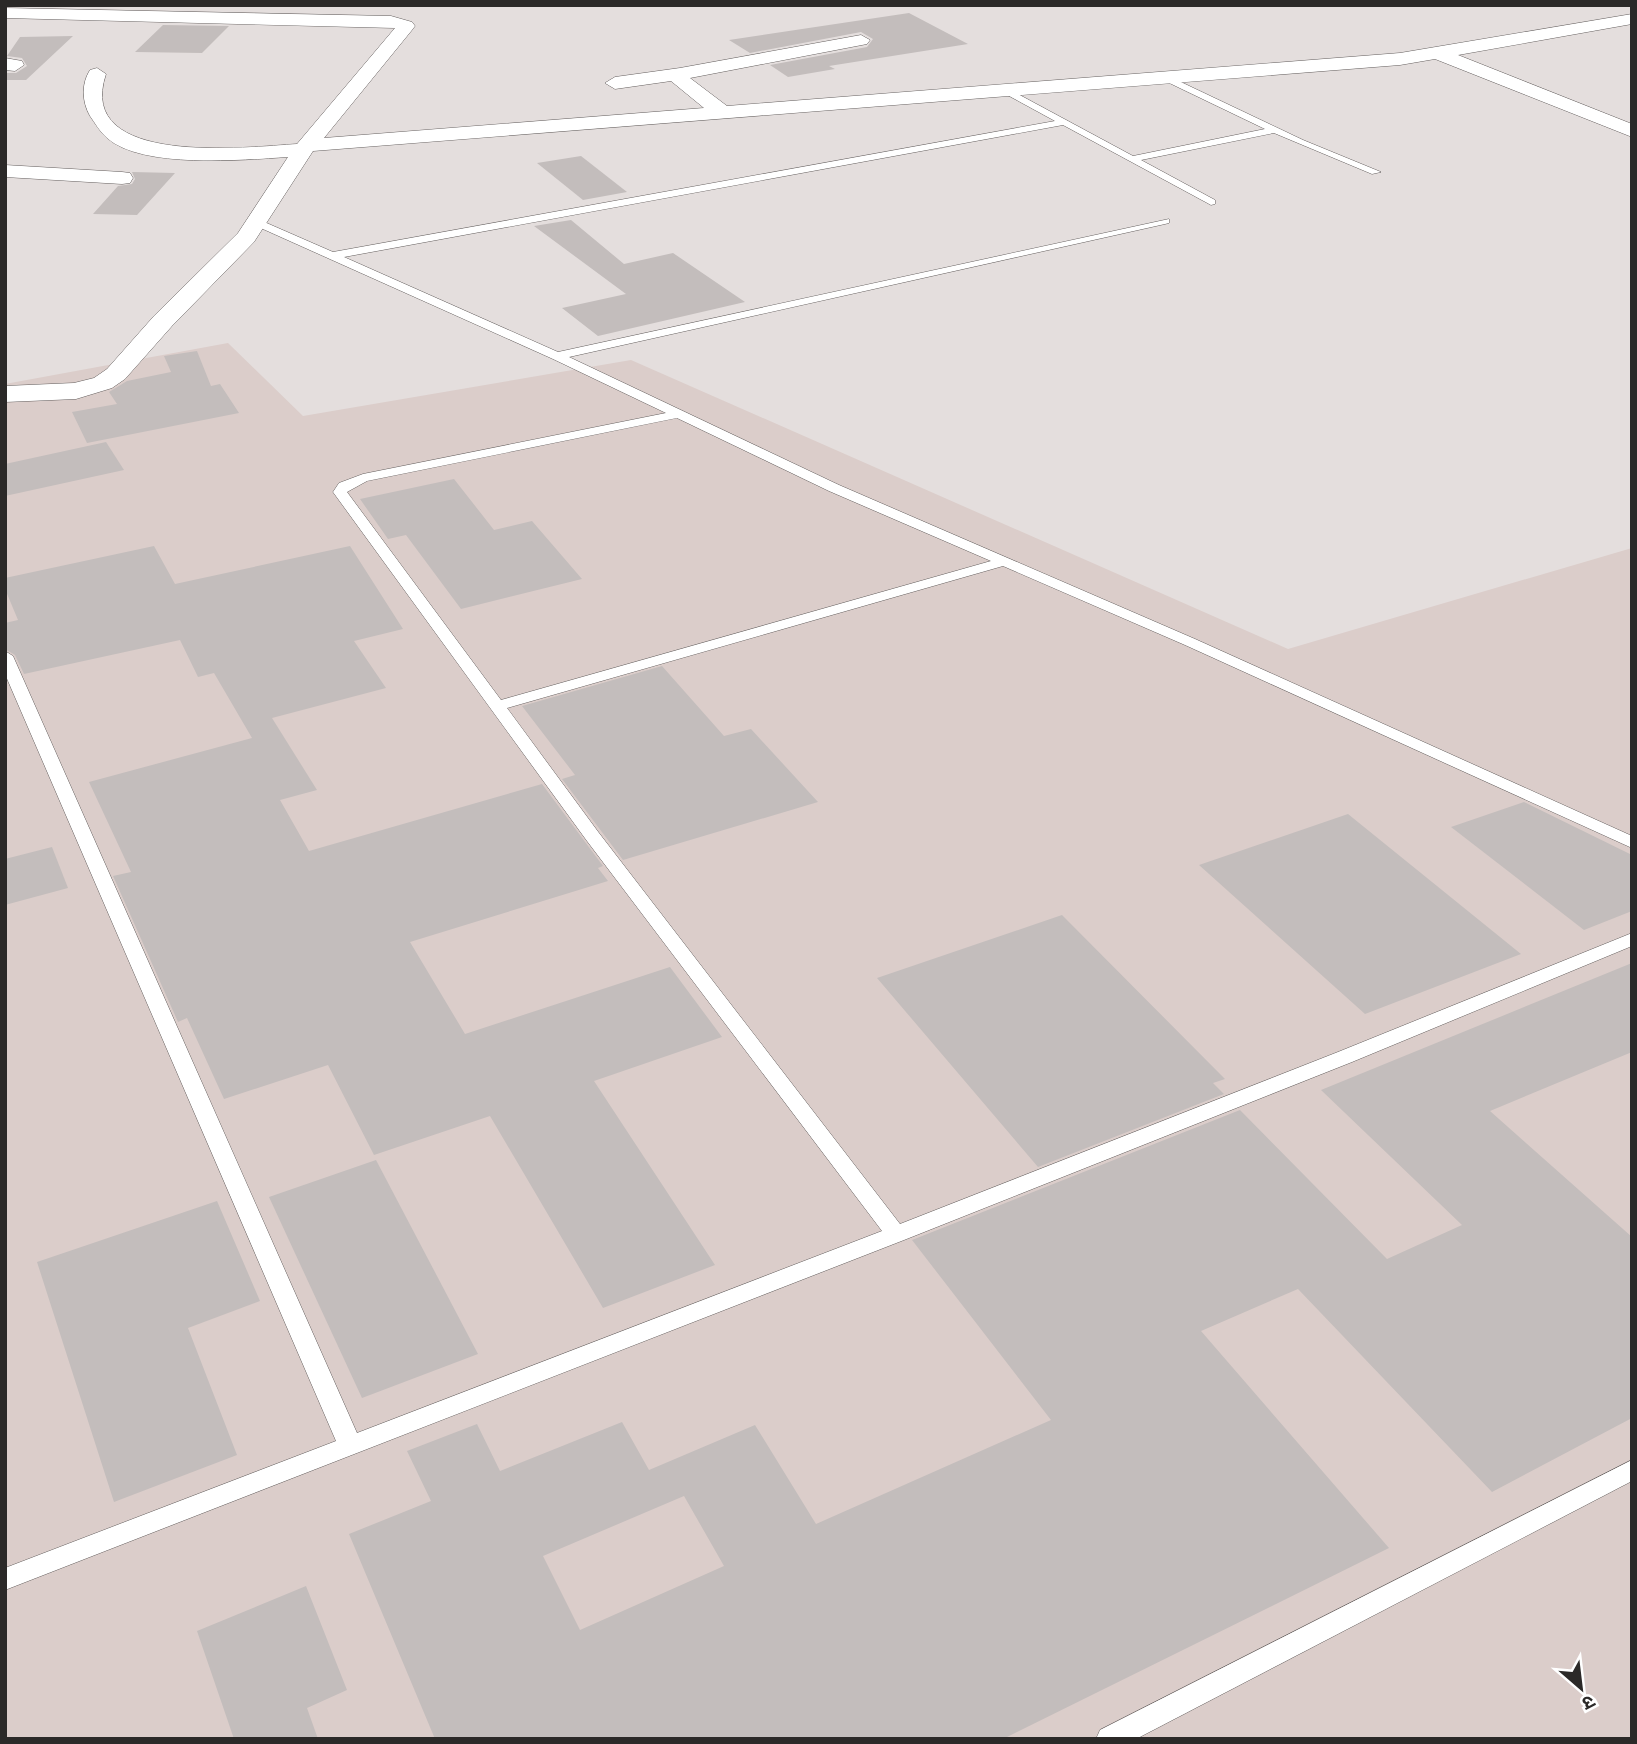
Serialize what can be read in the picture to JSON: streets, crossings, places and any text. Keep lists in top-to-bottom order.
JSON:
{
  "north": "bottom right"
}
